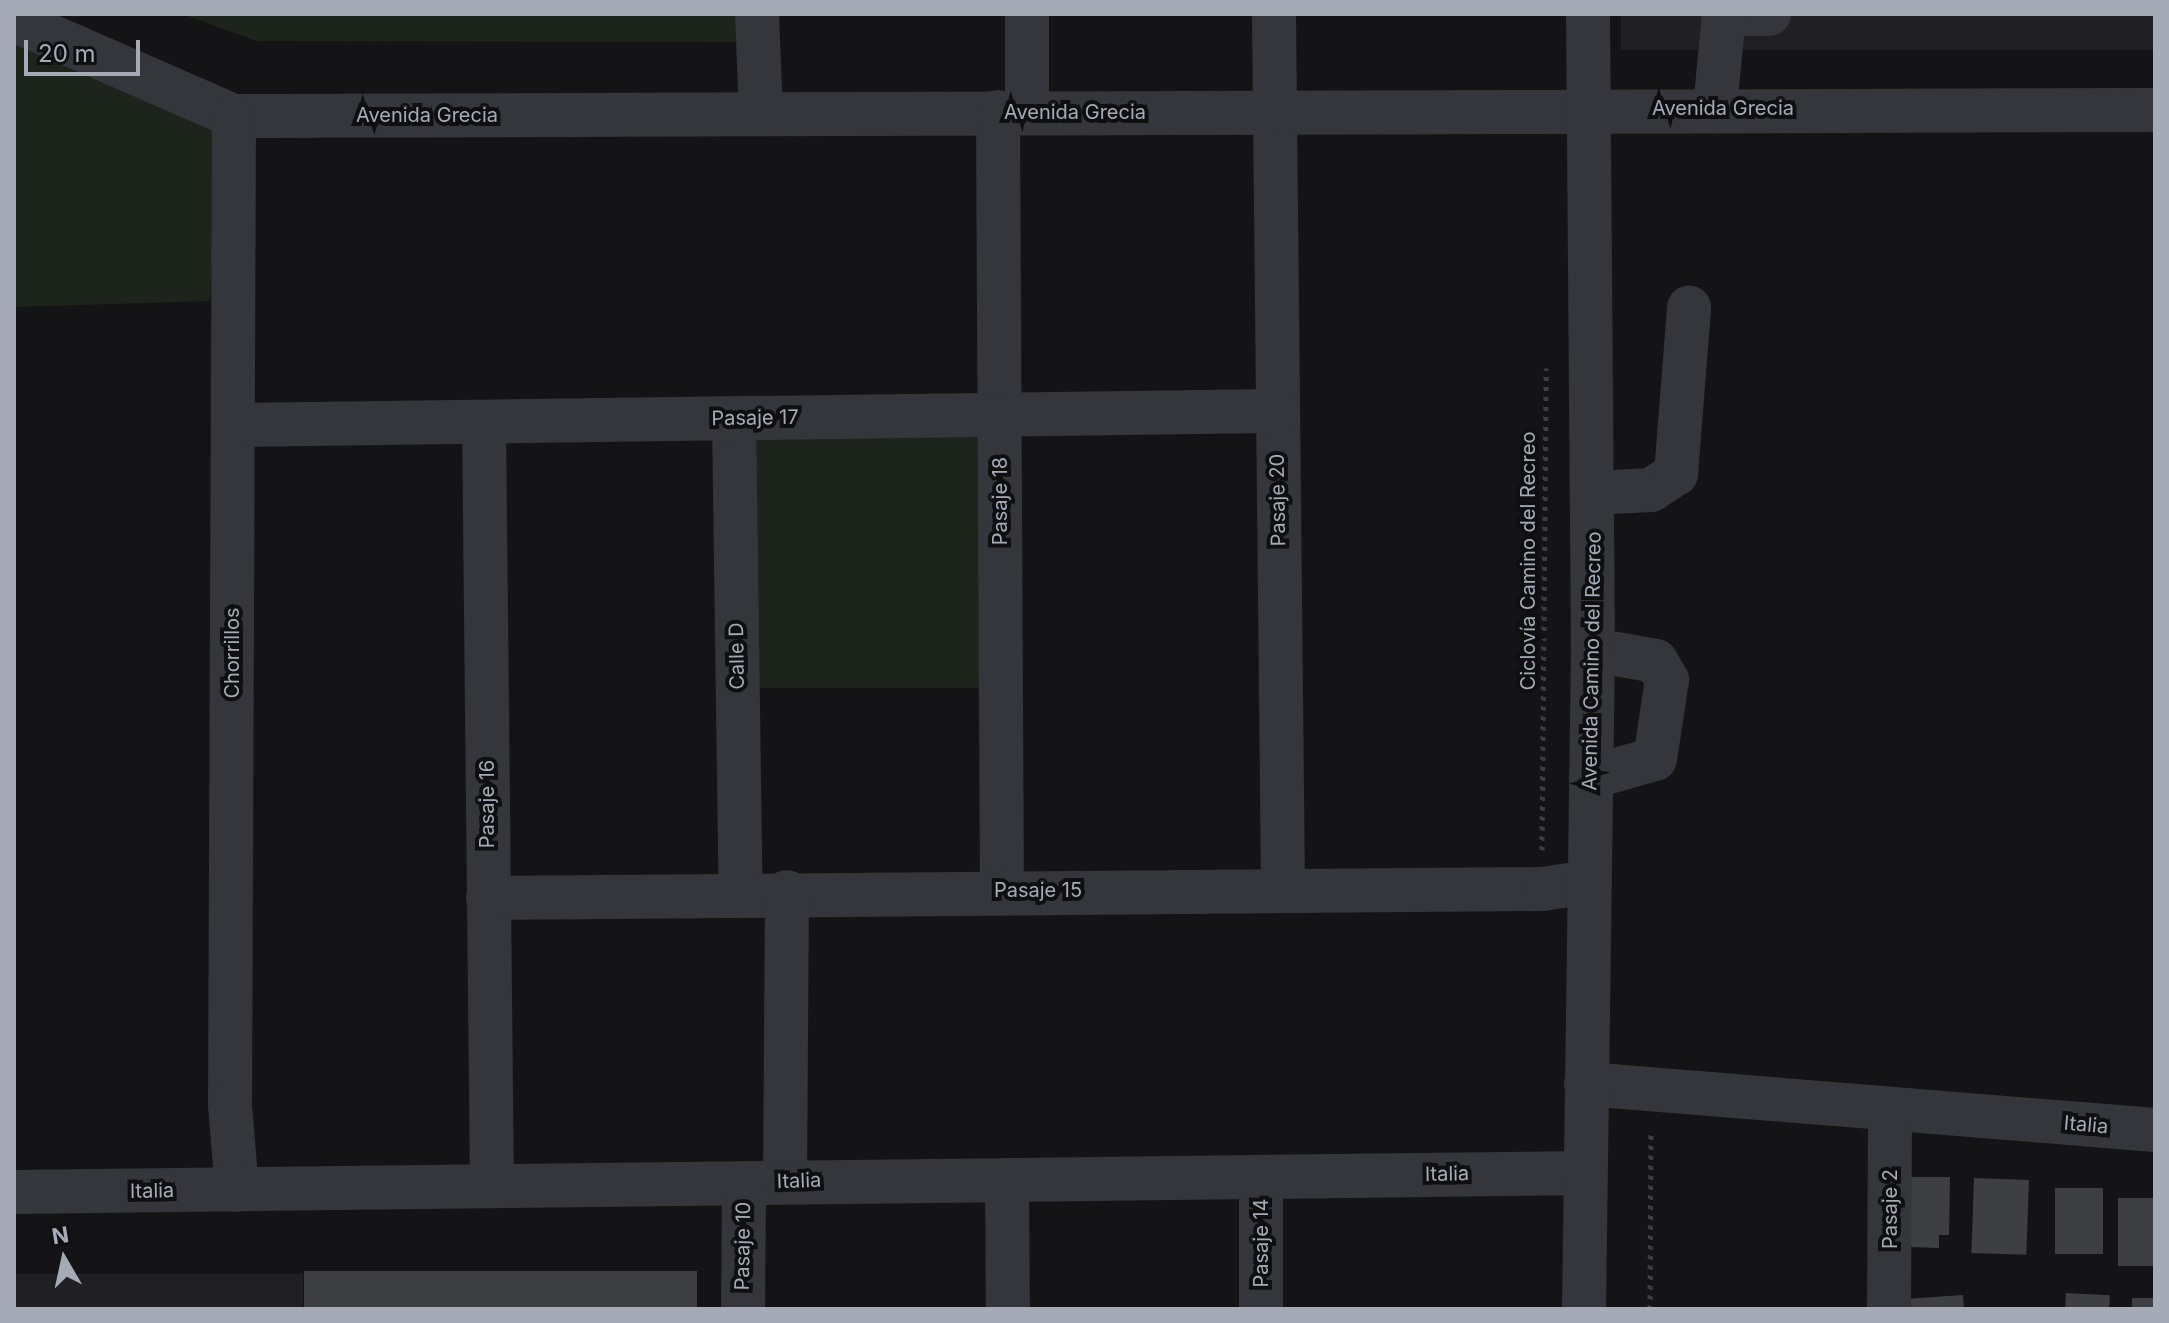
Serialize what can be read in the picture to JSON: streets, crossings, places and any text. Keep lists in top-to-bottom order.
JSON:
{
  "streets": {
    "street": [
      "Avenida Grecia",
      "Pasaje 17",
      "Pasaje 20",
      "Pasaje 18",
      "Chorrillos",
      "Calle D",
      "Avenida Camino del Recreo",
      "Pasaje 16",
      "Pasaje 15",
      "Italia",
      "Pasaje 2",
      "Pasaje 14",
      "Pasaje 10"
    ],
    "path": ["Ciclovía Camino del Recreo"]
  },
  "crossings": [
    ["Avenida Grecia", "Pasaje 20"],
    ["Avenida Grecia", "Pasaje 18"],
    ["Avenida Grecia", "Chorrillos"],
    ["Avenida Grecia", "Avenida Camino del Recreo"],
    ["Pasaje 17", "Pasaje 20"],
    ["Pasaje 17", "Pasaje 18"],
    ["Pasaje 17", "Chorrillos"],
    ["Pasaje 17", "Calle D"],
    ["Pasaje 17", "Pasaje 16"],
    ["Pasaje 20", "Pasaje 15"],
    ["Pasaje 18", "Pasaje 15"],
    ["Ciclovía Camino del Recreo", "Pasaje 15"],
    ["Chorrillos", "Italia"],
    ["Calle D", "Pasaje 15"],
    ["Avenida Camino del Recreo", "Pasaje 15"],
    ["Avenida Camino del Recreo", "Italia"],
    ["Pasaje 16", "Pasaje 15"],
    ["Pasaje 16", "Italia"],
    ["Italia", "Pasaje 2"],
    ["Italia", "Pasaje 14"],
    ["Italia", "Pasaje 10"]
  ],
  "scale_bar": "20 m",
  "north": "top"
}
